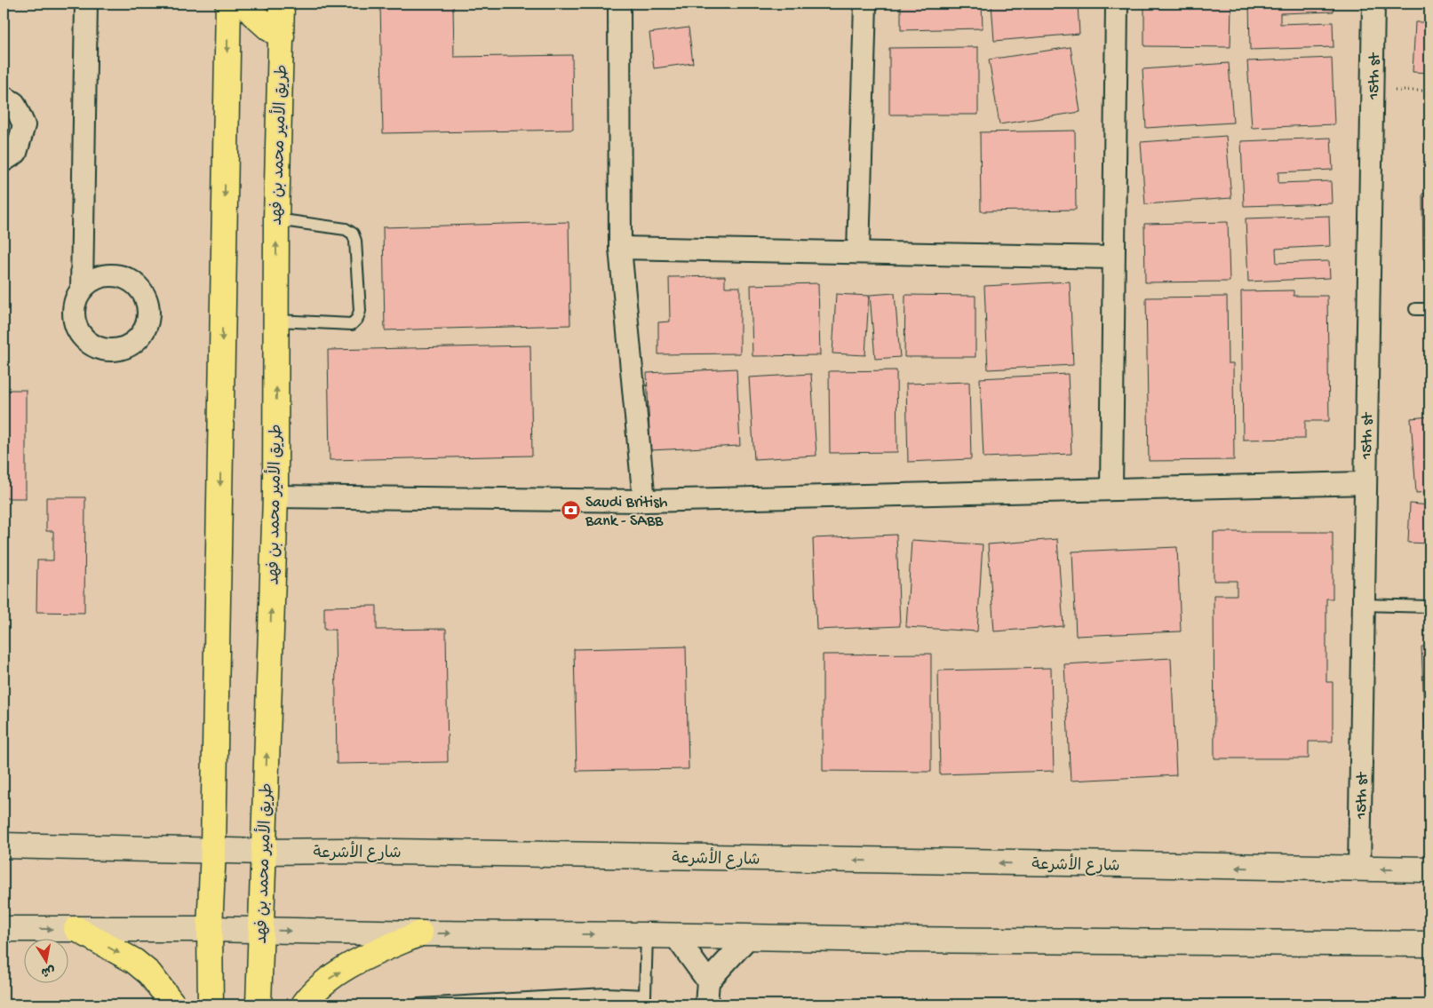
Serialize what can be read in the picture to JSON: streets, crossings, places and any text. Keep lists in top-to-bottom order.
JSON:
{
  "streets": {
    "highway": ["طريق الأمير محمد بن فهد"],
    "street": ["15th st", "شارع الأشرعة"]
  },
  "crossings": [
    ["15th st", "شارع الأشرعة"],
    ["طريق الأمير محمد بن فهد", "شارع الأشرعة"]
  ],
  "places": {
    "bank": ["Saudi British Bank - SABB"]
  },
  "north": "bottom"
}
